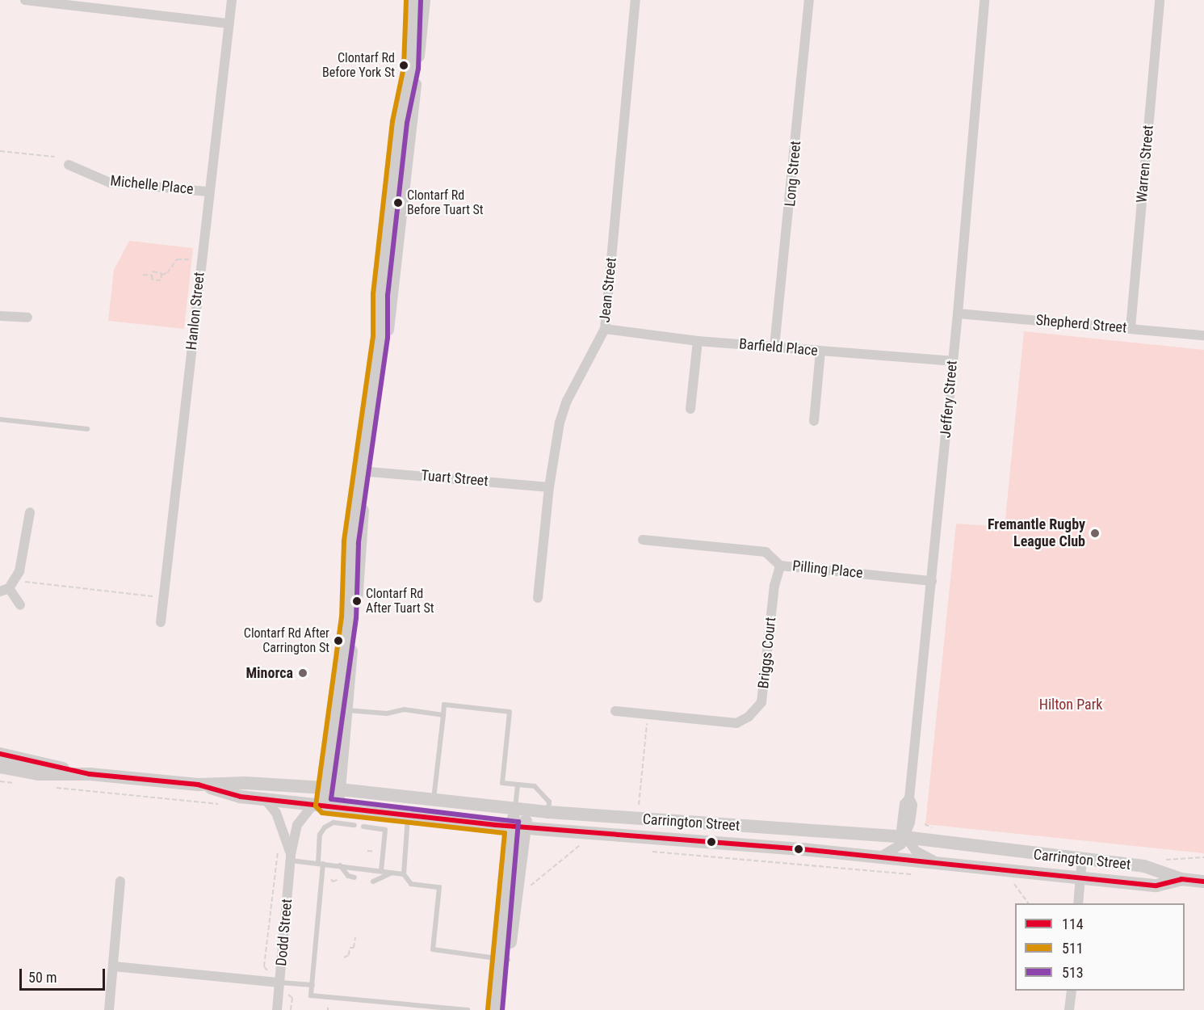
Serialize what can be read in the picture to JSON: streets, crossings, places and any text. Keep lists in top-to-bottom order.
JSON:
{
  "streets": {
    "main road": ["Carrington Street"],
    "street": [
      "Warren Street",
      "Long Street",
      "Michelle Place",
      "Jean Street",
      "Hanlon Street",
      "Shepherd Street",
      "Barfield Place",
      "Jeffery Street",
      "Tuart Street",
      "Pilling Place",
      "Briggs Court",
      "Dodd Street"
    ]
  },
  "crossings": [
    ["Warren Street", "Shepherd Street"],
    ["Long Street", "Barfield Place"],
    ["Michelle Place", "Hanlon Street"],
    ["Jean Street", "Barfield Place"],
    ["Jean Street", "Tuart Street"],
    ["Shepherd Street", "Jeffery Street"],
    ["Barfield Place", "Jeffery Street"],
    ["Jeffery Street", "Pilling Place"],
    ["Jeffery Street", "Carrington Street"],
    ["Pilling Place", "Briggs Court"],
    ["Carrington Street", "Dodd Street"]
  ],
  "parks": ["Hilton Park"],
  "places": [
    "Clontarf Rd Before York St",
    "Clontarf Rd Before Tuart St",
    "Fremantle Rugby League Club",
    "Clontarf Rd After Tuart St",
    "Clontarf Rd After Carrington St",
    "Minorca"
  ],
  "lines": ["transit line 511", "transit line 513", "transit line 114"],
  "legend": ["114", "511", "513"],
  "scale_bar": "50 m"
}
